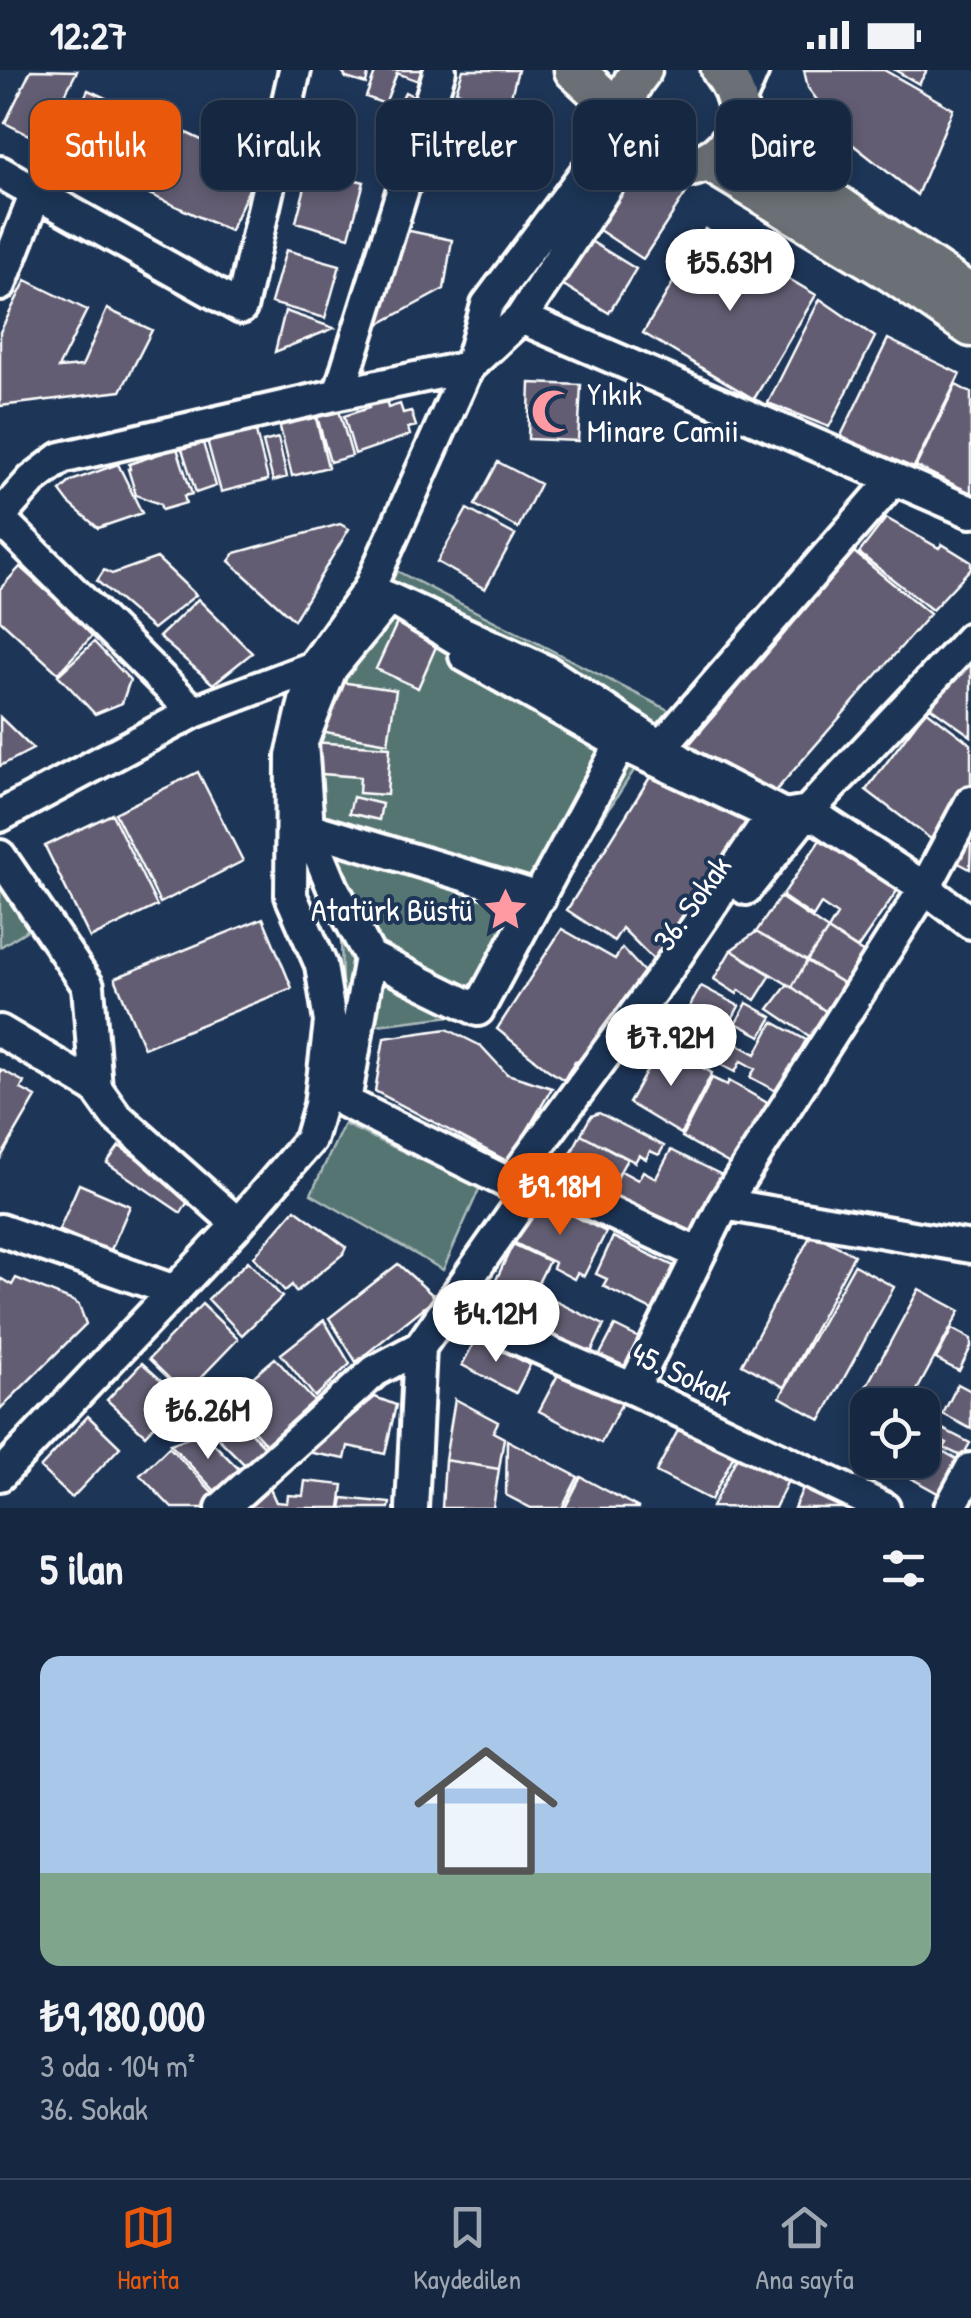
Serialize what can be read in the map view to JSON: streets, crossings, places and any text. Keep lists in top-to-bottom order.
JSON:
{
  "streets": {
    "street": ["36. Sokak", "45. Sokak"]
  },
  "crossings": [
    ["36. Sokak", "45. Sokak"]
  ],
  "places": {
    "mosque": ["Yıkık Minare Camii"],
    "place": ["Atatürk Büstü"]
  },
  "page": {
    "status": "12:27",
    "chip": [
      "Satılık",
      "Kiralık",
      "Filtreler",
      "Yeni",
      "Daire"
    ],
    "price": [
      "₺5.63M",
      "₺7.92M",
      "₺9.18M",
      "₺4.12M",
      "₺6.26M"
    ],
    "heading": "5 ilan",
    "list": [
      {
        "name": "₺9,180,000",
        "note": "3 oda · 104 m² · 36. Sokak"
      }
    ],
    "tabs": ["Harita", "Kaydedilen", "Ana sayfa"]
  }
}
